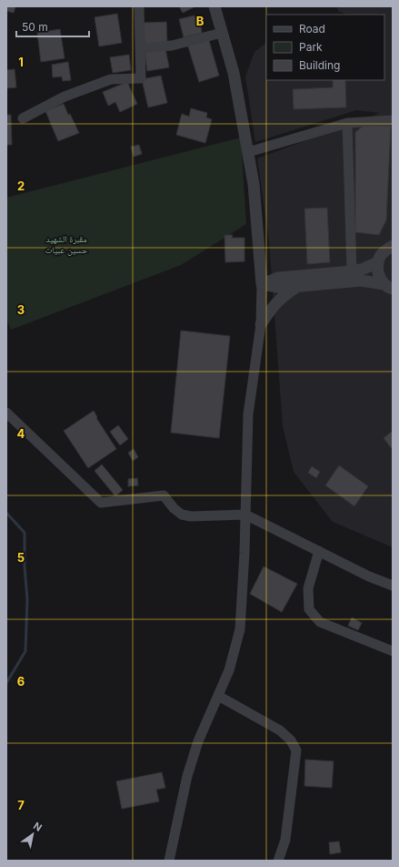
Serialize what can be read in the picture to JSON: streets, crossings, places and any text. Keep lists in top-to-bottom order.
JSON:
{
  "parks": ["مقبرة الشهيد حسين عبيات"],
  "legend": ["Road", "Park", "Building"],
  "scale_bar": "50 m",
  "north": "top right",
  "grid": {
    "columns": ["B"],
    "rows": [
      "1",
      "2",
      "3",
      "4",
      "5",
      "6",
      "7"
    ]
  }
}
